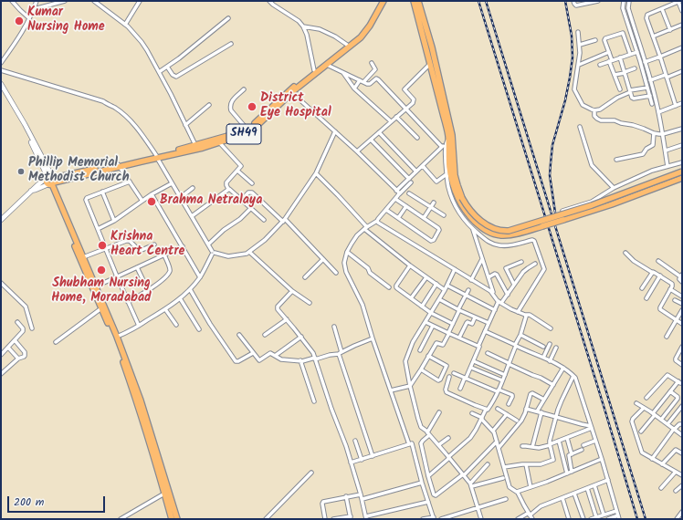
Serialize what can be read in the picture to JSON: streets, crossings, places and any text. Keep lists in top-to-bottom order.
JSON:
{
  "streets": {
    "main road": ["SH49"]
  },
  "places": [
    "Kumar Nursing Home",
    "District Eye Hospital",
    "Phillip Memorial Methodist Church",
    "Brahma Netralaya",
    "Krishna Heart Centre",
    "Shubham Nursing Home, Moradabad"
  ],
  "scale_bar": "200 m"
}
